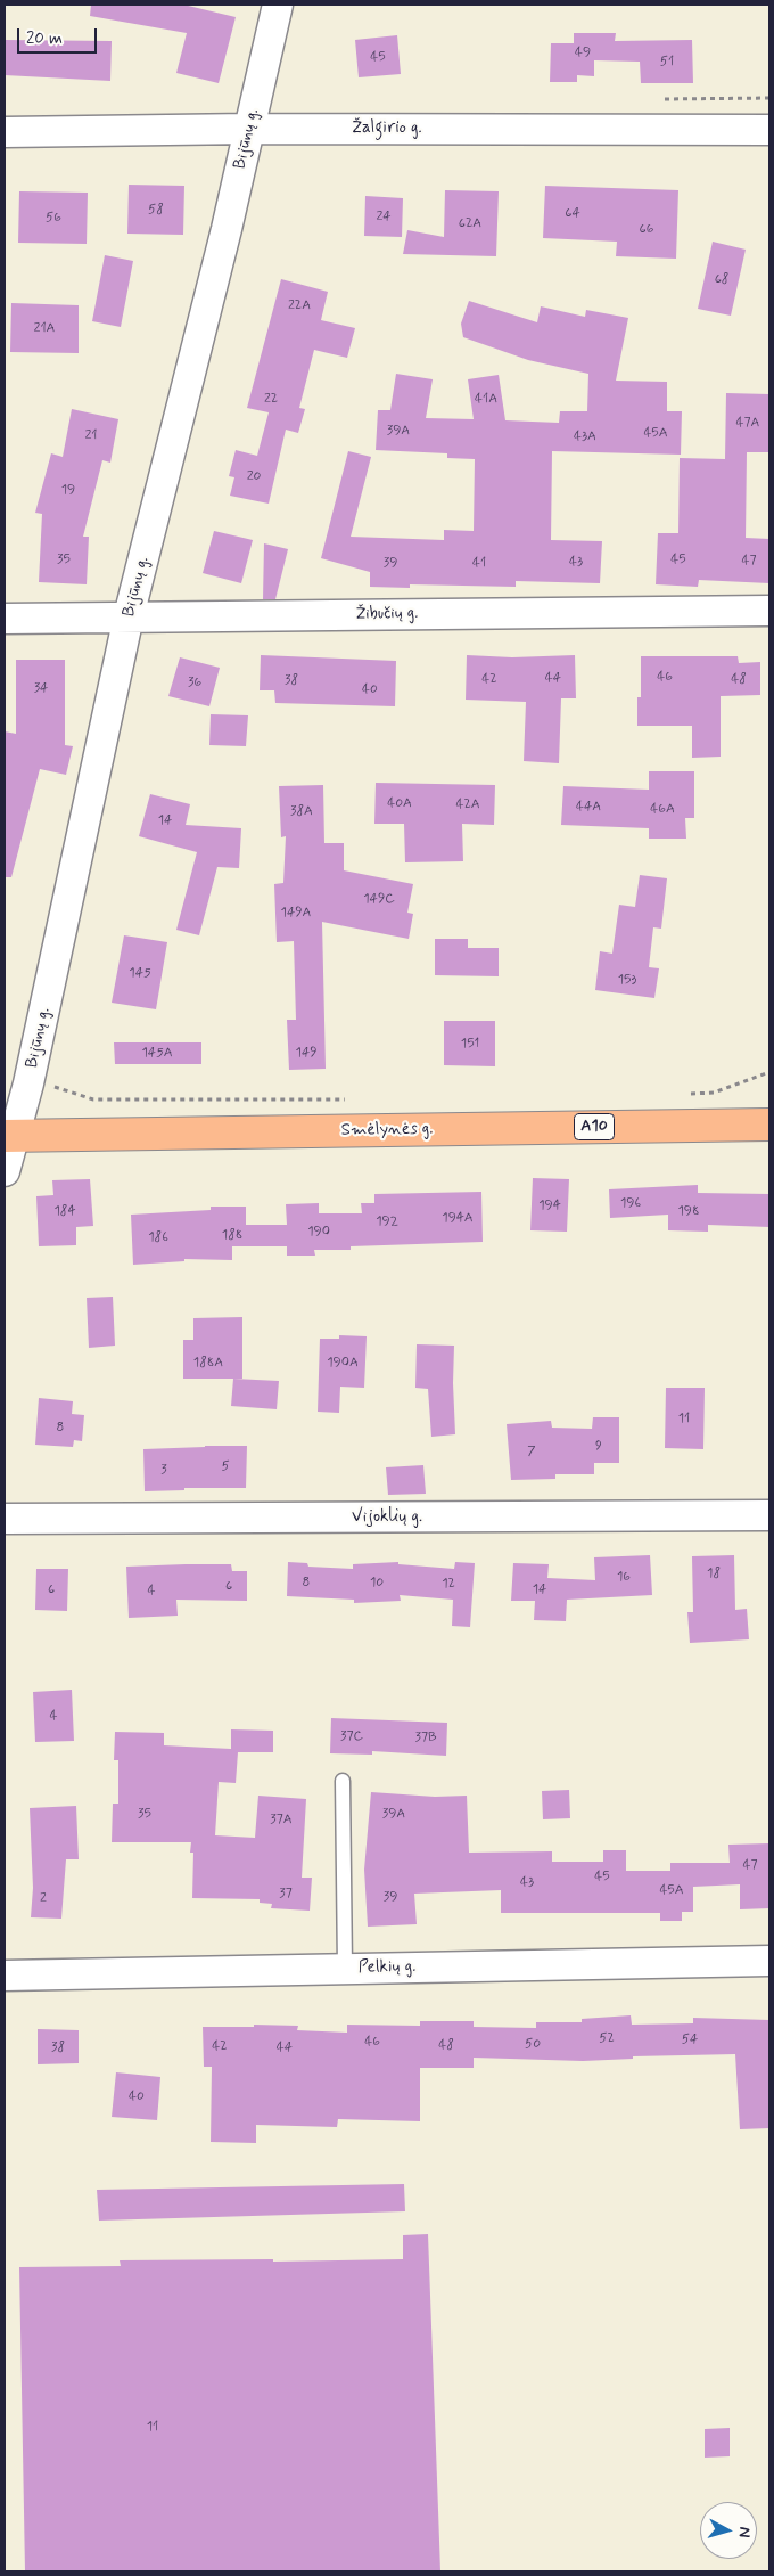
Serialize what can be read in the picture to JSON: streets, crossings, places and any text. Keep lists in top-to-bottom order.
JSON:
{
  "streets": {
    "highway": ["A10", "Smėlynės g."],
    "street": [
      "Žalgirio g.",
      "Bijūnų g.",
      "Žibučių g.",
      "Vijoklių g.",
      "Pelkių g."
    ]
  },
  "crossings": [
    ["Žalgirio g.", "Bijūnų g."],
    ["Bijūnų g.", "Žibučių g."],
    ["Bijūnų g.", "Smėlynės g."]
  ],
  "house_numbers": [
    "49",
    "45",
    "51",
    "58",
    "64",
    "24",
    "56",
    "62A",
    "66",
    "68",
    "22A",
    "21A",
    "22",
    "41A",
    "47A",
    "39A",
    "45A",
    "21",
    "43A",
    "20",
    "19",
    "35",
    "45",
    "47",
    "43",
    "39",
    "41",
    "46",
    "44",
    "42",
    "48",
    "38",
    "36",
    "34",
    "40",
    "40A",
    "42A",
    "44A",
    "46A",
    "38A",
    "14",
    "149C",
    "149A",
    "145",
    "153",
    "151",
    "145A",
    "149",
    "196",
    "194",
    "184",
    "198",
    "194A",
    "192",
    "190",
    "188",
    "186",
    "188A",
    "190A",
    "11",
    "8",
    "9",
    "7",
    "5",
    "3",
    "18",
    "16",
    "8",
    "10",
    "12",
    "6",
    "6",
    "14",
    "4",
    "4",
    "37C",
    "37B",
    "35",
    "39A",
    "37A",
    "47",
    "45",
    "43",
    "45A",
    "37",
    "39",
    "2",
    "52",
    "54",
    "46",
    "50",
    "48",
    "42",
    "38",
    "44",
    "40",
    "11"
  ],
  "scale_bar": "20 m",
  "north": "right"
}
